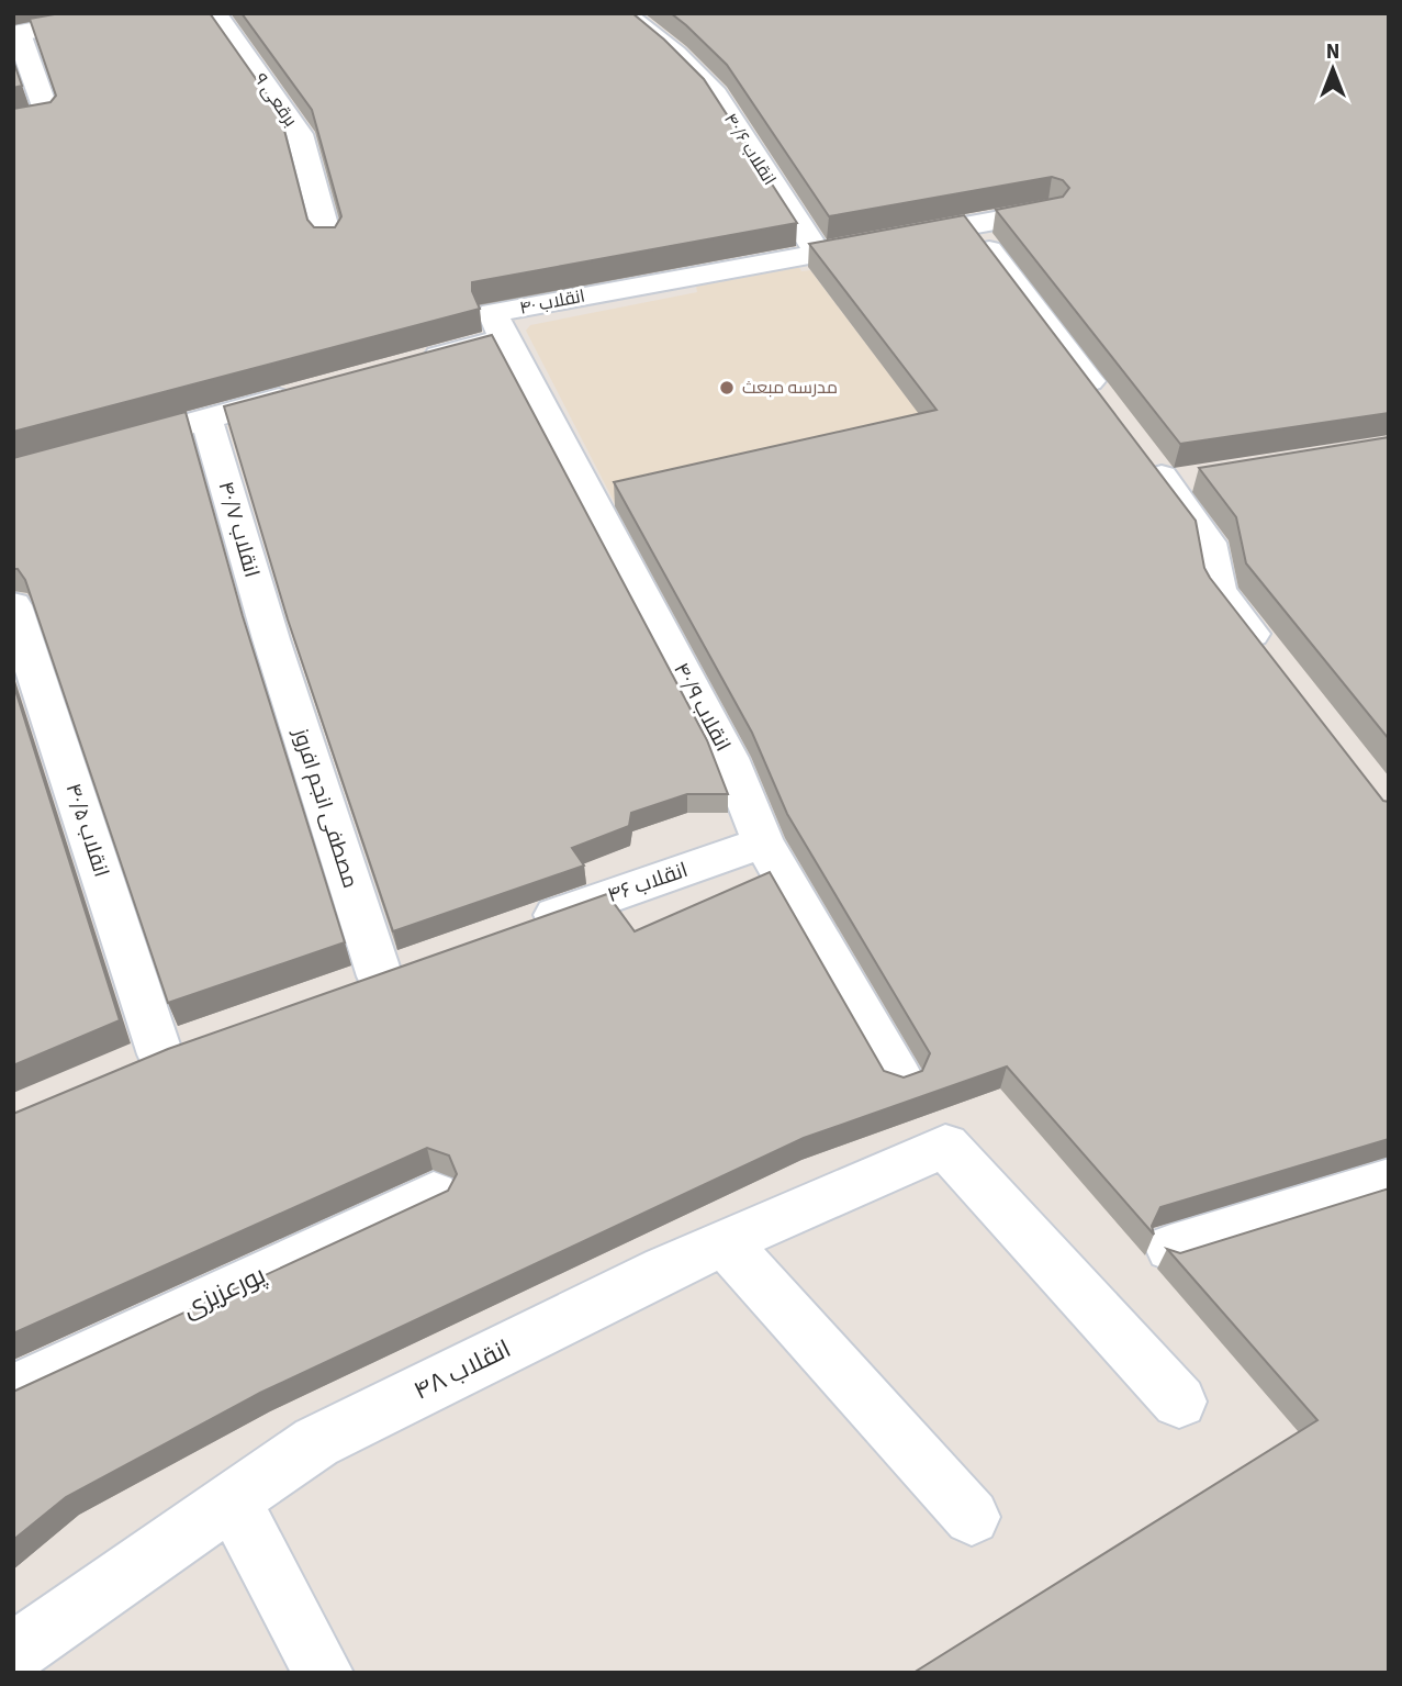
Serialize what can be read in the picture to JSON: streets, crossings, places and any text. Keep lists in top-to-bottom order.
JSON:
{
  "streets": {
    "street": [
      "برقعی ۹",
      "انقلاب ۴۰/۶",
      "انقلاب ۴۰",
      "انقلاب ۴۰/۷",
      "انقلاب ۴۰/۹",
      "مصطفی انجم افروز",
      "انقلاب ۴۰/۵",
      "انقلاب ۴۶",
      "پورعزیزی",
      "انقلاب ۴۸"
    ]
  },
  "crossings": [
    ["انقلاب ۴۰/۶", "انقلاب ۴۰"],
    ["انقلاب ۴۰", "انقلاب ۴۰/۹"],
    ["انقلاب ۴۰/۷", "مصطفی انجم افروز"],
    ["انقلاب ۴۰/۹", "انقلاب ۴۶"]
  ],
  "places": ["مدرسه مبعث"],
  "north": "top"
}
